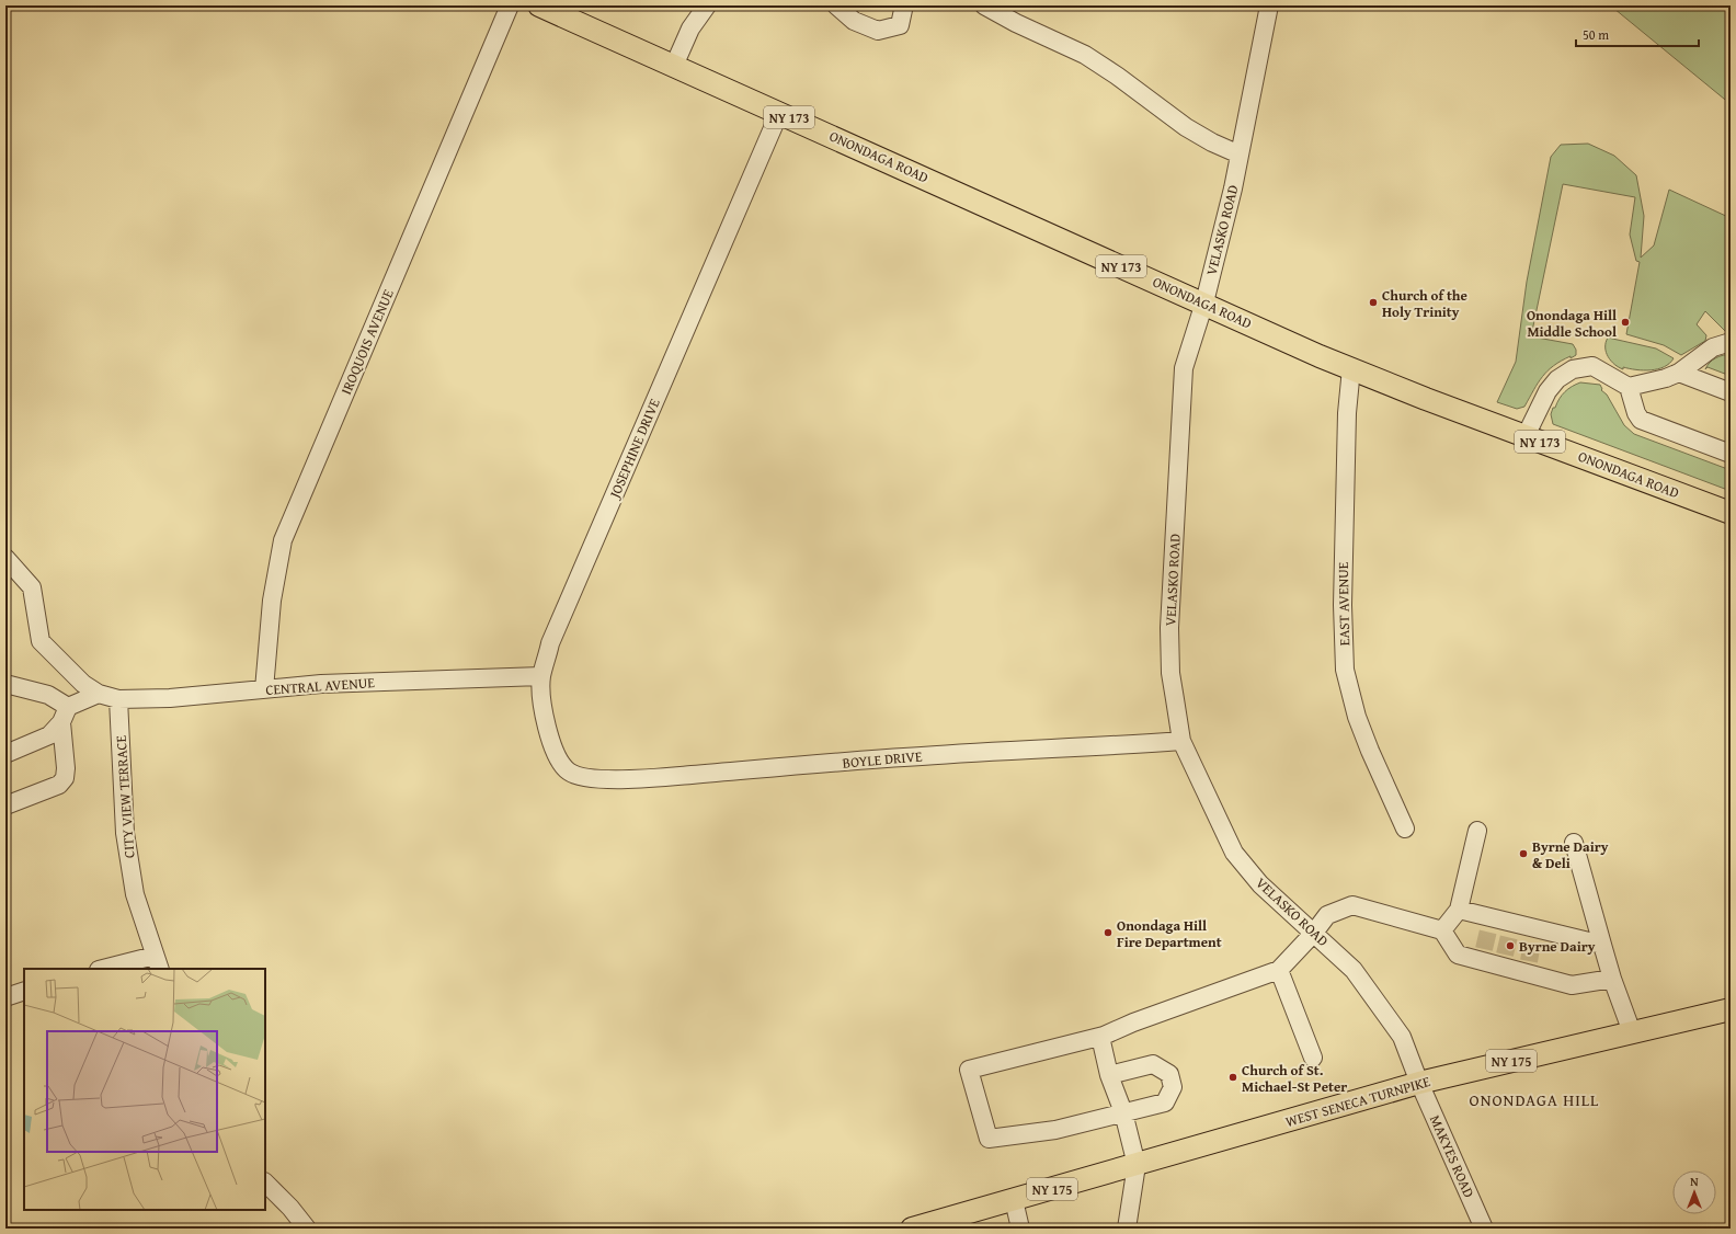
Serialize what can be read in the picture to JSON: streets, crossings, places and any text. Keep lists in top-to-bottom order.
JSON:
{
  "streets": {
    "main road": [
      "NY 173",
      "ONONDAGA ROAD",
      "NY 175",
      "WEST SENECA TURNPIKE"
    ],
    "street": [
      "VELASKO ROAD",
      "IROQUOIS AVENUE",
      "JOSEPHINE DRIVE",
      "EAST AVENUE",
      "CENTRAL AVENUE",
      "BOYLE DRIVE",
      "CITY VIEW TERRACE",
      "MAKYES ROAD"
    ]
  },
  "crossings": [
    ["ONONDAGA ROAD", "VELASKO ROAD"],
    ["ONONDAGA ROAD", "JOSEPHINE DRIVE"],
    ["ONONDAGA ROAD", "EAST AVENUE"],
    ["VELASKO ROAD", "BOYLE DRIVE"],
    ["VELASKO ROAD", "WEST SENECA TURNPIKE"],
    ["VELASKO ROAD", "MAKYES ROAD"],
    ["IROQUOIS AVENUE", "CENTRAL AVENUE"],
    ["JOSEPHINE DRIVE", "CENTRAL AVENUE"],
    ["JOSEPHINE DRIVE", "BOYLE DRIVE"],
    ["CENTRAL AVENUE", "CITY VIEW TERRACE"],
    ["WEST SENECA TURNPIKE", "MAKYES ROAD"]
  ],
  "districts": ["ONONDAGA HILL"],
  "places": [
    "Church of the Holy Trinity",
    "Onondaga Hill Middle School",
    "Byrne Dairy & Deli",
    "Onondaga Hill Fire Department",
    "Byrne Dairy",
    "Church of St. Michael-St Peter"
  ],
  "scale_bar": "50 m",
  "north": "top"
}
